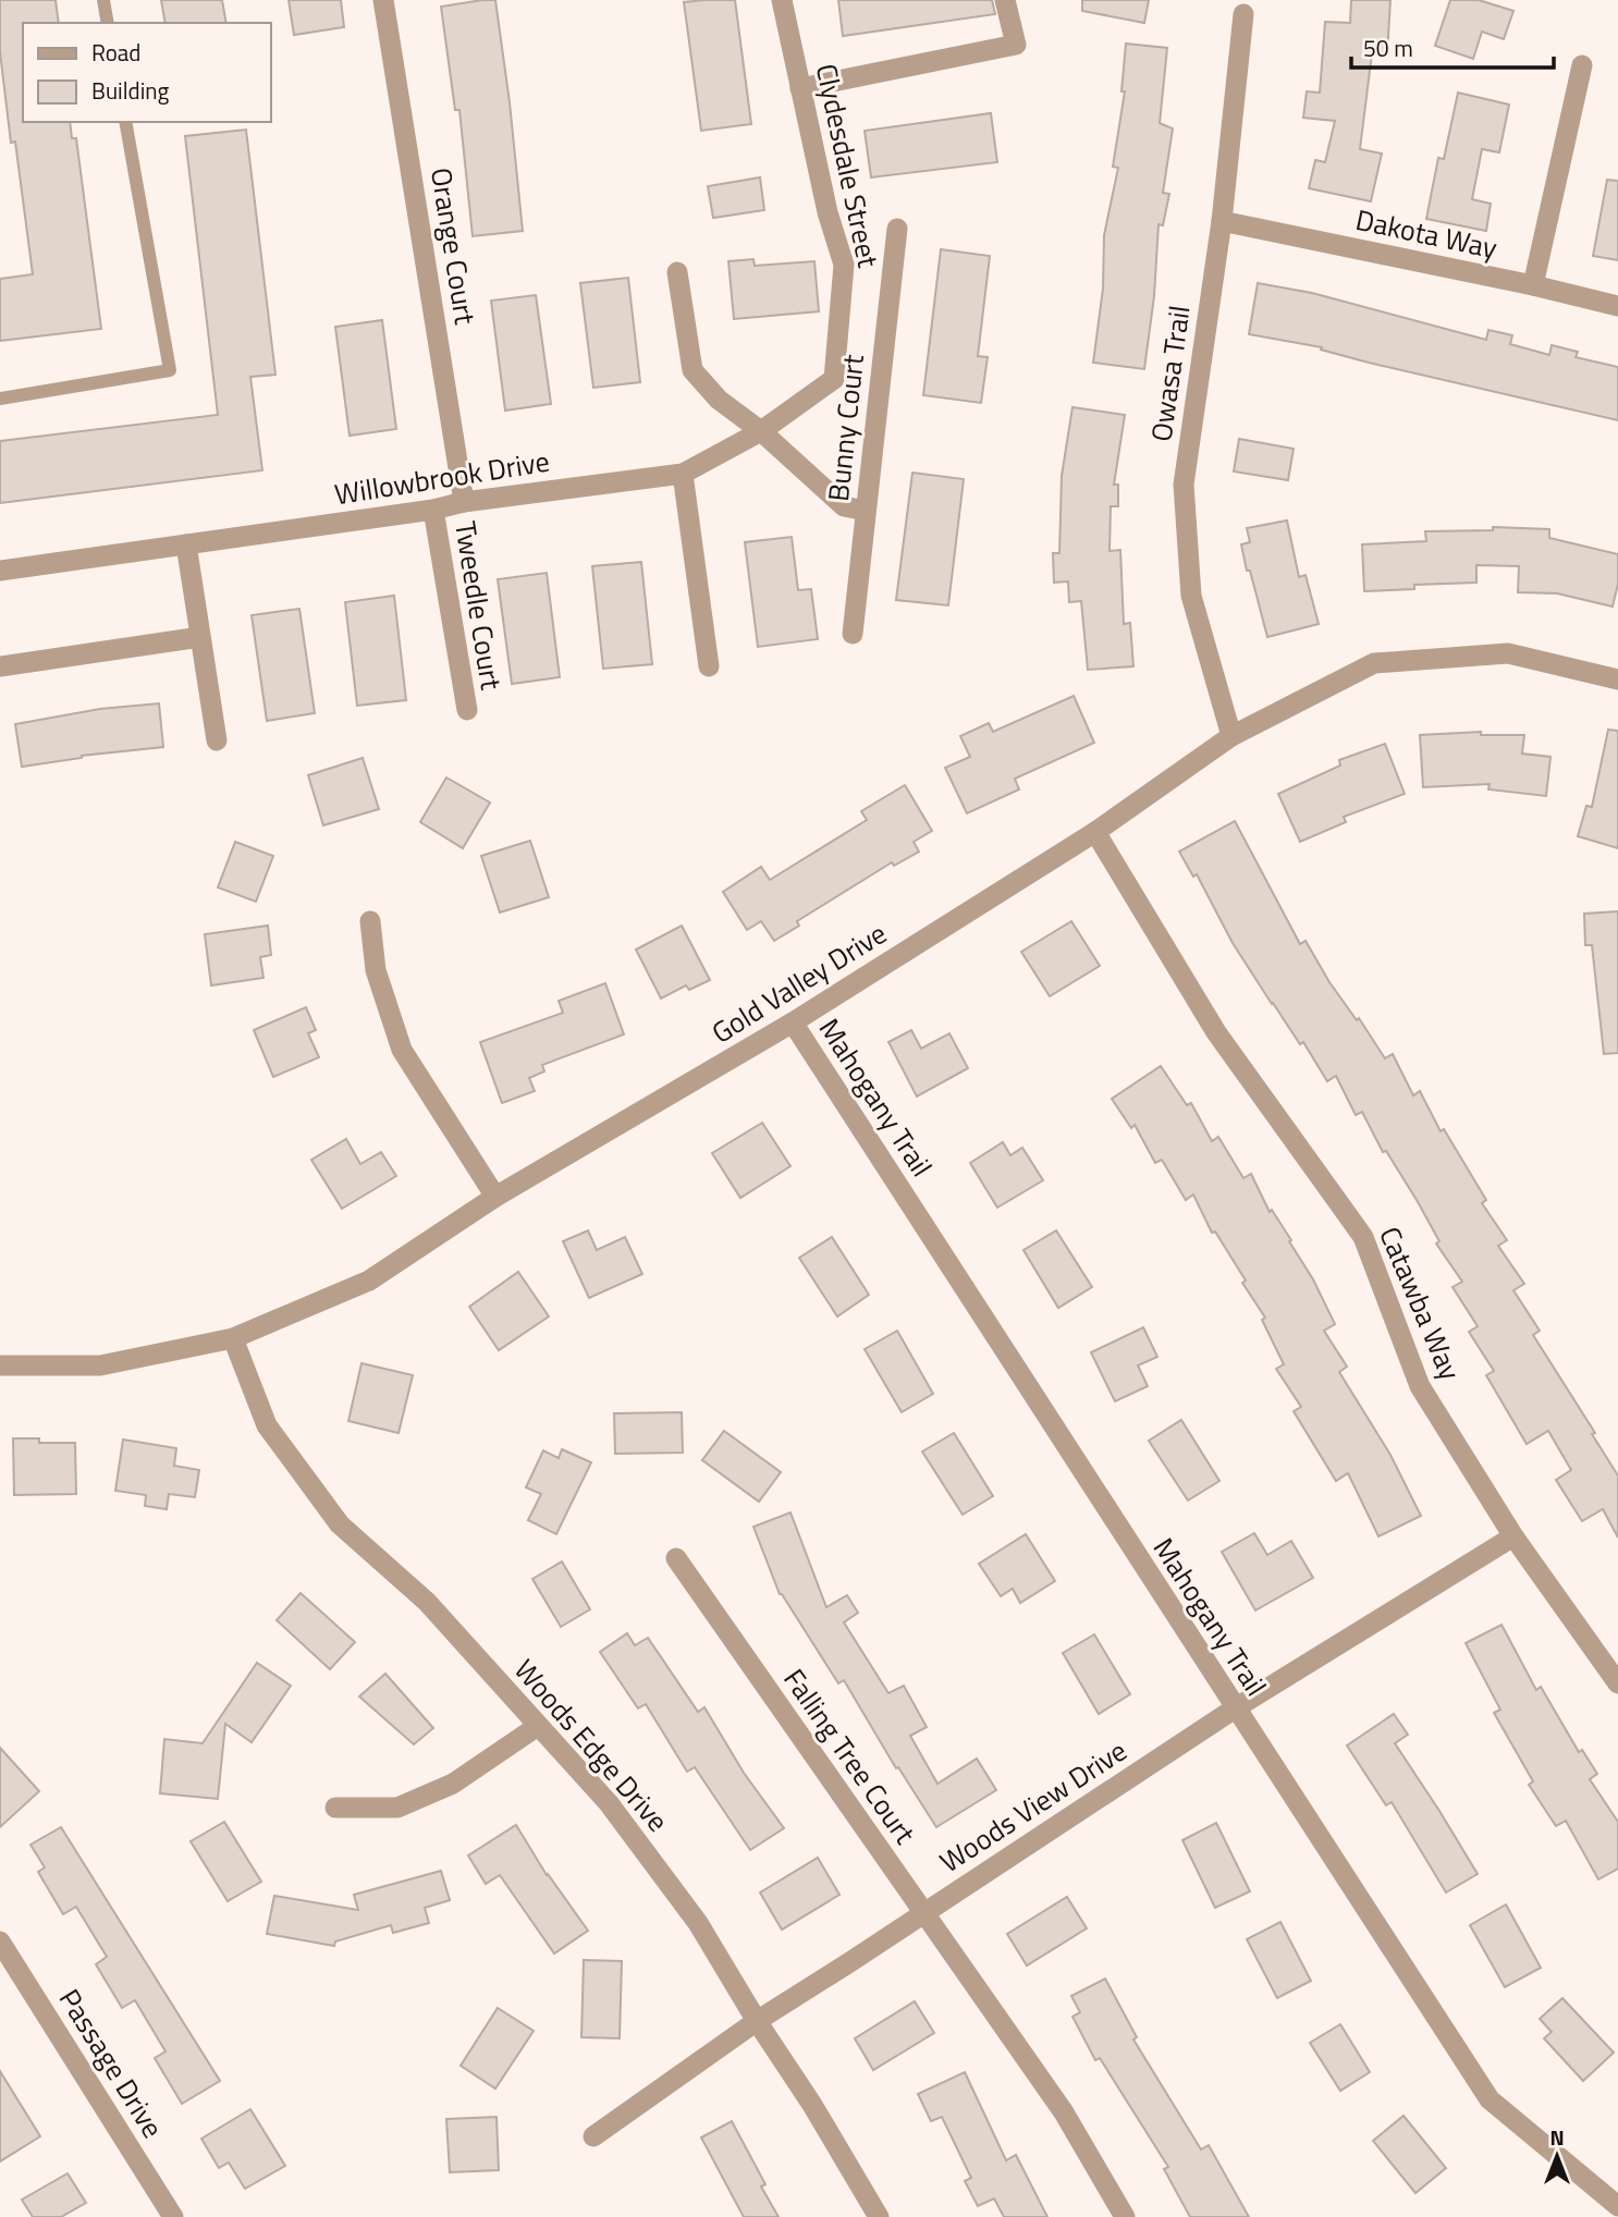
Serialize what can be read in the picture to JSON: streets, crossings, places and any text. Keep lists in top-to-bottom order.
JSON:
{
  "streets": {
    "street": [
      "Clydesdale Street",
      "Dakota Way",
      "Orange Court",
      "Owasa Trail",
      "Bunny Court",
      "Willowbrook Drive",
      "Tweedle Court",
      "Gold Valley Drive",
      "Mahogany Trail",
      "Catawba Way",
      "Woods Edge Drive",
      "Falling Tree Court",
      "Woods View Drive",
      "Passage Drive"
    ]
  },
  "crossings": [
    ["Clydesdale Street", "Willowbrook Drive"],
    ["Dakota Way", "Owasa Trail"],
    ["Orange Court", "Willowbrook Drive"],
    ["Owasa Trail", "Gold Valley Drive"],
    ["Willowbrook Drive", "Tweedle Court"],
    ["Gold Valley Drive", "Mahogany Trail"],
    ["Gold Valley Drive", "Catawba Way"],
    ["Gold Valley Drive", "Woods Edge Drive"],
    ["Mahogany Trail", "Woods View Drive"],
    ["Catawba Way", "Woods View Drive"],
    ["Woods Edge Drive", "Woods View Drive"],
    ["Falling Tree Court", "Woods View Drive"]
  ],
  "legend": ["Road", "Building"],
  "scale_bar": "50 m",
  "north": "top"
}
